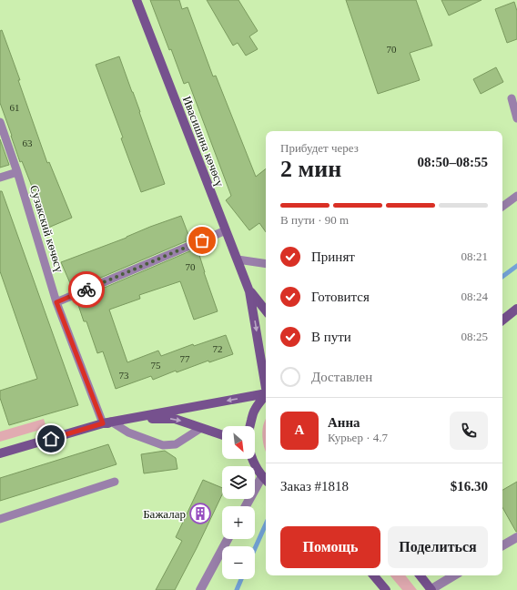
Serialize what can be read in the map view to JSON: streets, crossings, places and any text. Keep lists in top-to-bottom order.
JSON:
{
  "streets": {
    "main road": ["Ивасишина көчөсү"],
    "lane": ["Сузакский көчөсү"]
  },
  "places": {
    "building": ["Бажалар"]
  },
  "house_numbers": [
    "70",
    "61",
    "63",
    "70",
    "72",
    "77",
    "75",
    "73"
  ],
  "north": "bottom right",
  "page": {
    "heading": ["2 мин", "Прибудет через", "08:50–08:55"],
    "panel": [
      "Анна",
      "Курьер · 4.7",
      "Заказ #1818",
      "$16.30"
    ],
    "bar": "В пути · 90 m",
    "list": [
      ["Принят", "08:21"],
      ["Готовится", "08:24"],
      ["В пути", "08:25"],
      "Доставлен"
    ],
    "round": "А",
    "map_buttons": ["+", "−"],
    "buttons": ["Помощь", "Поделиться"]
  }
}
